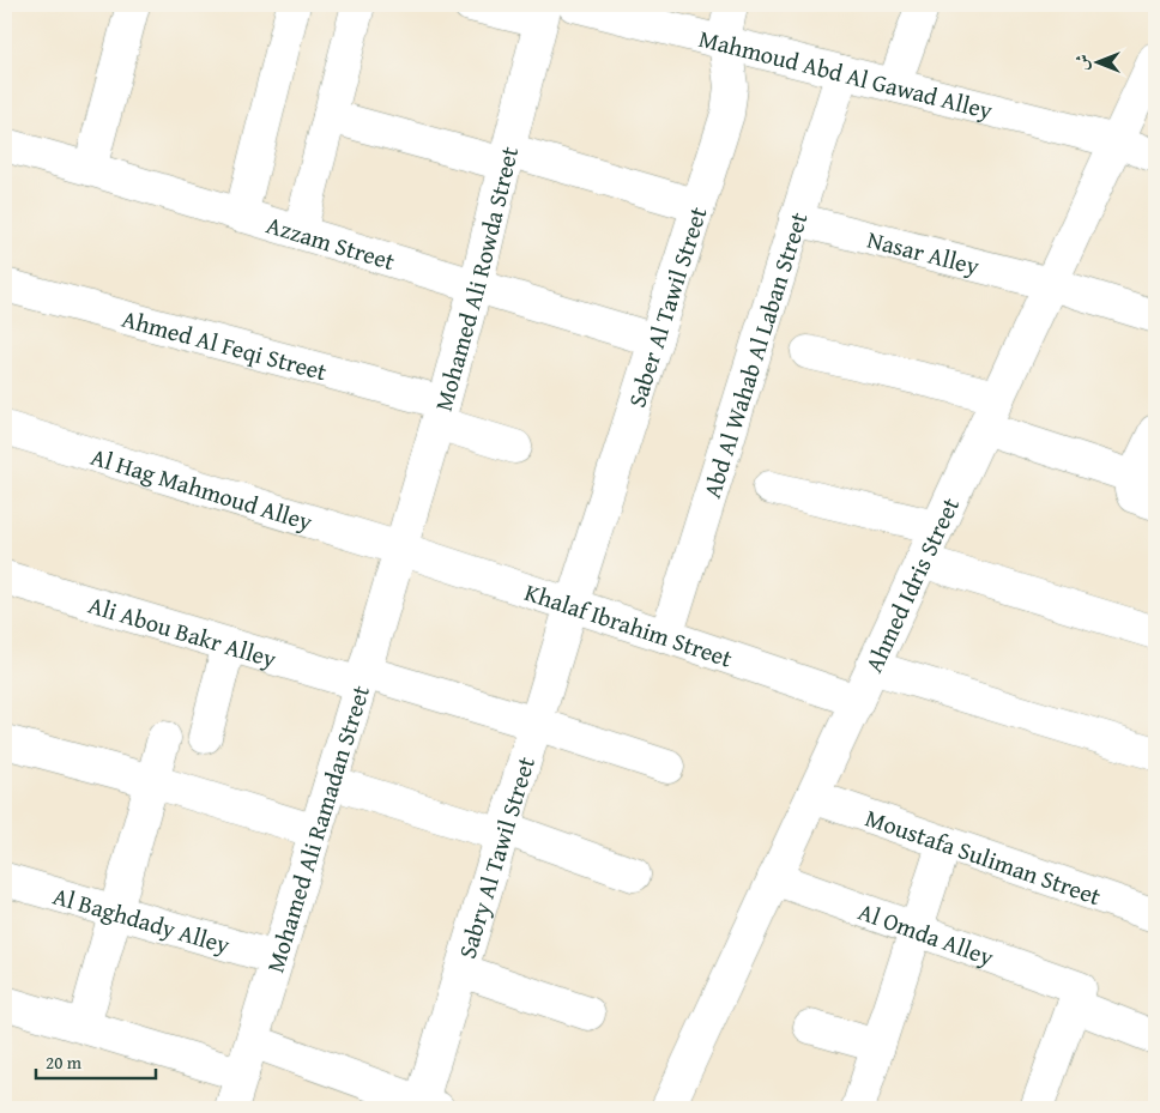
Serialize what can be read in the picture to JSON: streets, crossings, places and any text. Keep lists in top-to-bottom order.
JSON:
{
  "streets": {
    "street": [
      "Mahmoud Abd Al Gawad Alley",
      "Azzam Street",
      "Nasar Alley",
      "Mohamed Ali Rowda Street",
      "Saber Al Tawil Street",
      "Ahmed Al Feqi Street",
      "Abd Al Wahab Al Laban Street",
      "Al Hag Mahmoud Alley",
      "Ahmed Idris Street",
      "Khalaf Ibrahim Street",
      "Ali Abou Bakr Alley",
      "Mohamed Ali Ramadan Street",
      "Moustafa Suliman Street",
      "Sabry Al Tawil Street",
      "Al Baghdady Alley",
      "Al Omda Alley"
    ]
  },
  "crossings": [
    ["Mahmoud Abd Al Gawad Alley", "Saber Al Tawil Street"],
    ["Mahmoud Abd Al Gawad Alley", "Abd Al Wahab Al Laban Street"],
    ["Mahmoud Abd Al Gawad Alley", "Ahmed Idris Street"],
    ["Azzam Street", "Mohamed Ali Rowda Street"],
    ["Azzam Street", "Saber Al Tawil Street"],
    ["Nasar Alley", "Abd Al Wahab Al Laban Street"],
    ["Nasar Alley", "Ahmed Idris Street"],
    ["Mohamed Ali Rowda Street", "Ahmed Al Feqi Street"],
    ["Mohamed Ali Rowda Street", "Al Hag Mahmoud Alley"],
    ["Mohamed Ali Rowda Street", "Khalaf Ibrahim Street"],
    ["Mohamed Ali Rowda Street", "Mohamed Ali Ramadan Street"],
    ["Saber Al Tawil Street", "Khalaf Ibrahim Street"],
    ["Saber Al Tawil Street", "Sabry Al Tawil Street"],
    ["Abd Al Wahab Al Laban Street", "Khalaf Ibrahim Street"],
    ["Al Hag Mahmoud Alley", "Khalaf Ibrahim Street"],
    ["Al Hag Mahmoud Alley", "Mohamed Ali Ramadan Street"],
    ["Ahmed Idris Street", "Khalaf Ibrahim Street"],
    ["Ahmed Idris Street", "Moustafa Suliman Street"],
    ["Ahmed Idris Street", "Al Omda Alley"],
    ["Khalaf Ibrahim Street", "Mohamed Ali Ramadan Street"],
    ["Khalaf Ibrahim Street", "Sabry Al Tawil Street"],
    ["Ali Abou Bakr Alley", "Mohamed Ali Ramadan Street"],
    ["Ali Abou Bakr Alley", "Sabry Al Tawil Street"],
    ["Mohamed Ali Ramadan Street", "Al Baghdady Alley"]
  ],
  "scale_bar": "20 m",
  "north": "left"
}
